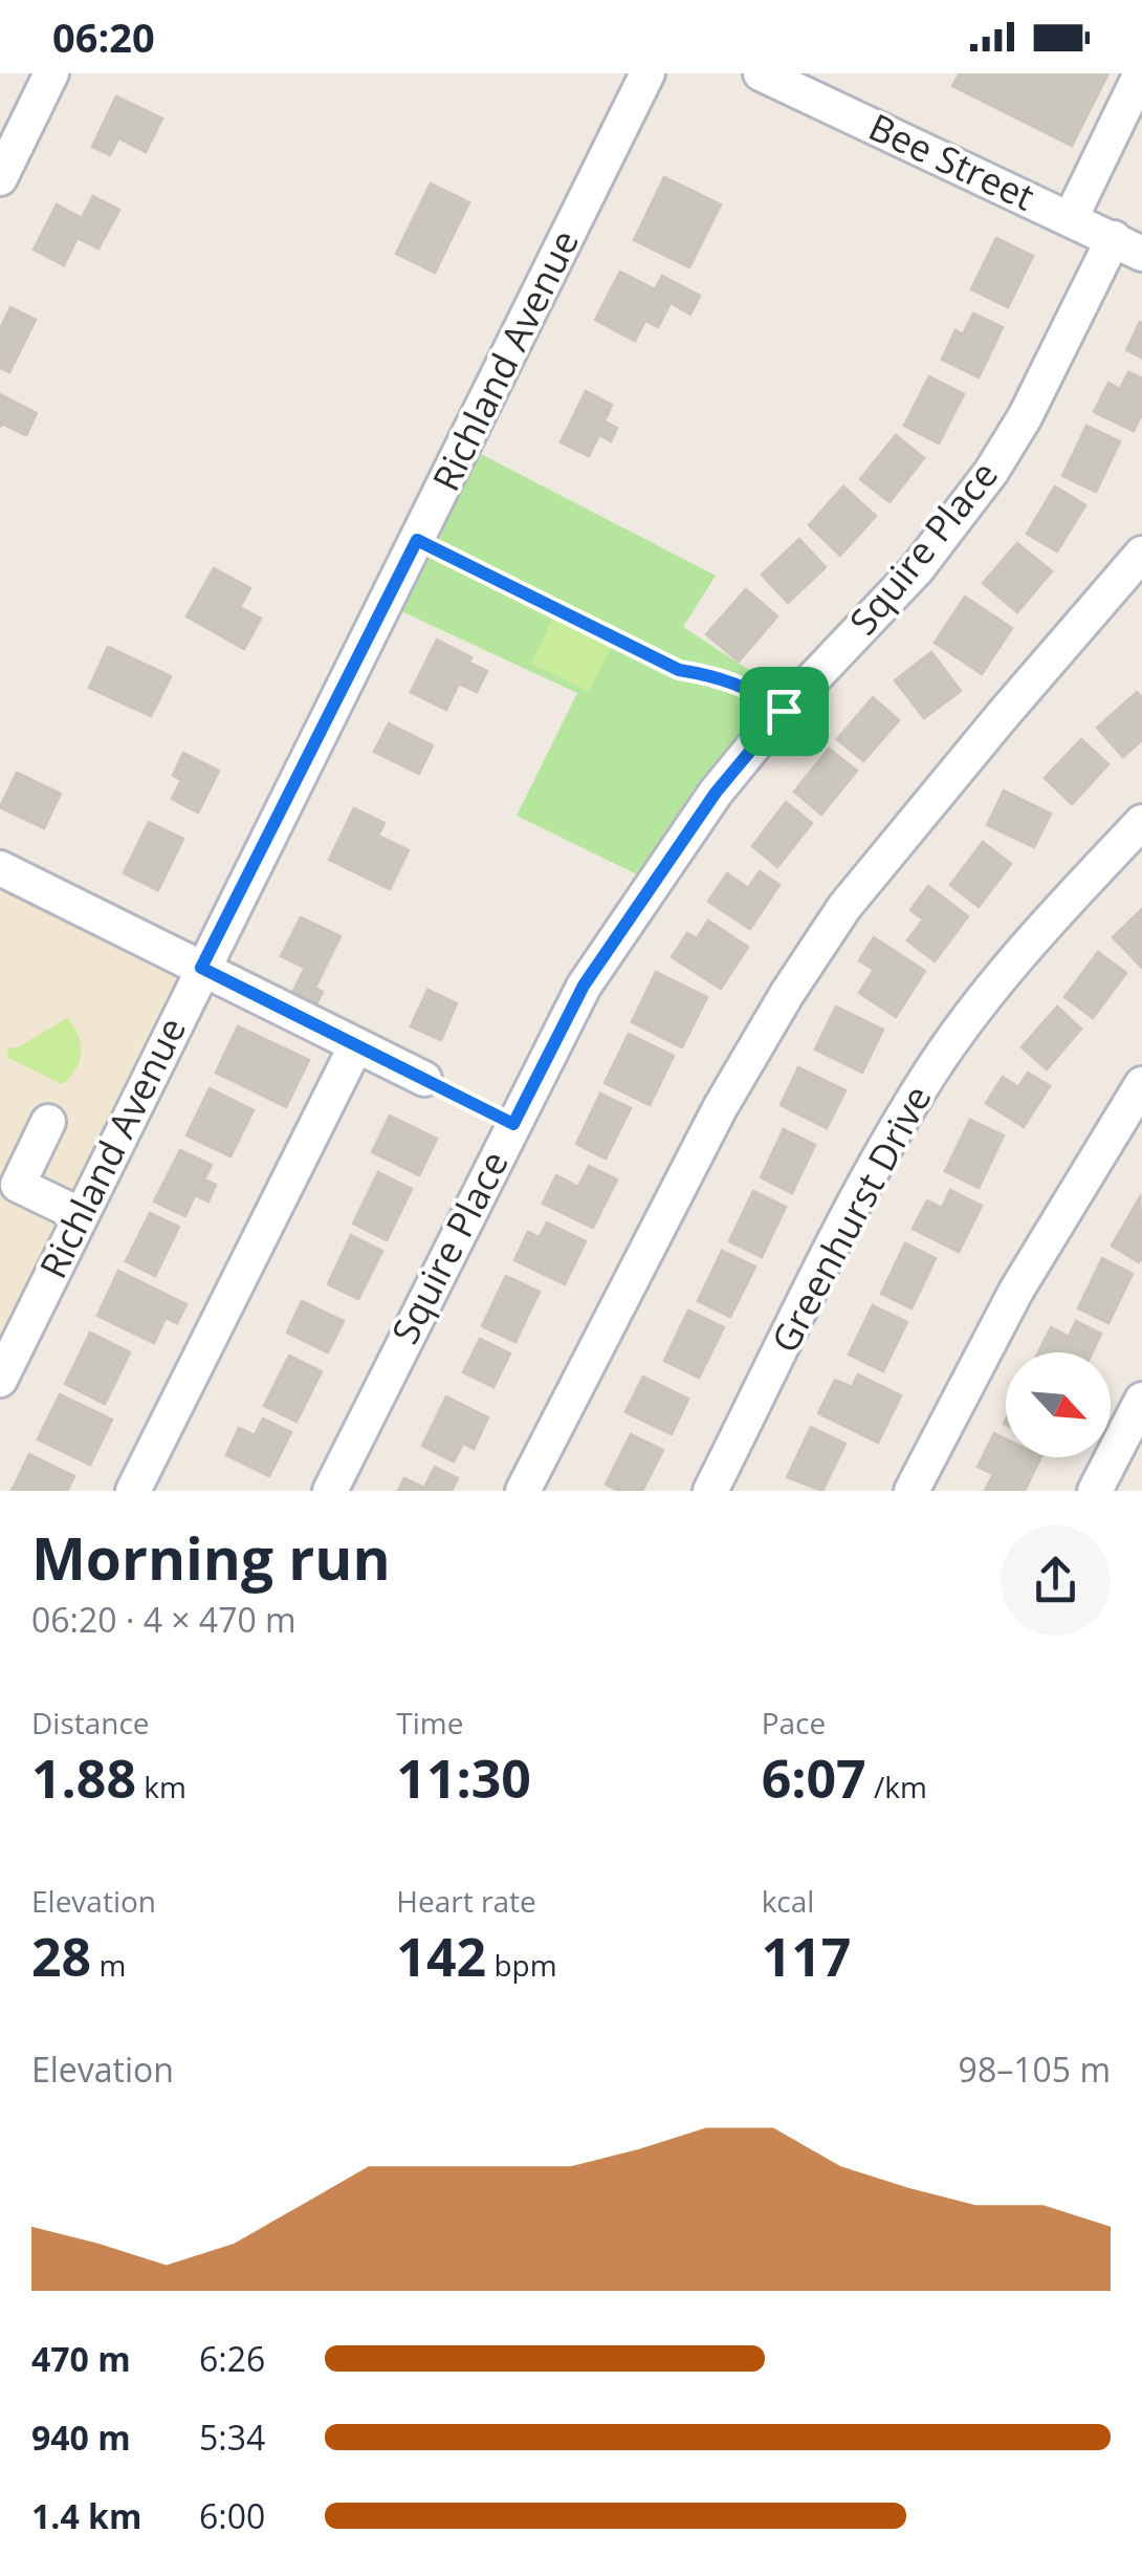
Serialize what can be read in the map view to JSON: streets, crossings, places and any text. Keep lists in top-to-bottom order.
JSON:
{
  "streets": {
    "street": [
      "Bee Street",
      "Richland Avenue",
      "Squire Place",
      "Greenhurst Drive"
    ]
  },
  "crossings": [
    ["Bee Street", "Squire Place"]
  ],
  "north": "bottom right",
  "page": {
    "status": "06:20",
    "heading": ["Morning run", "06:20 · 4 × 470 m"],
    "stats": [
      ["Distance", "1.88 km"],
      ["Time", "11:30"],
      ["Pace", "6:07 /km"],
      ["Elevation", "28 m"],
      ["Heart rate", "142 bpm"],
      ["kcal", "117"]
    ],
    "chart": ["Elevation", "98–105 m"],
    "list": [
      {
        "name": "470 m",
        "note": "6:26"
      },
      {
        "name": "940 m",
        "note": "5:34"
      },
      {
        "name": "1.4 km",
        "note": "6:00"
      }
    ]
  }
}
